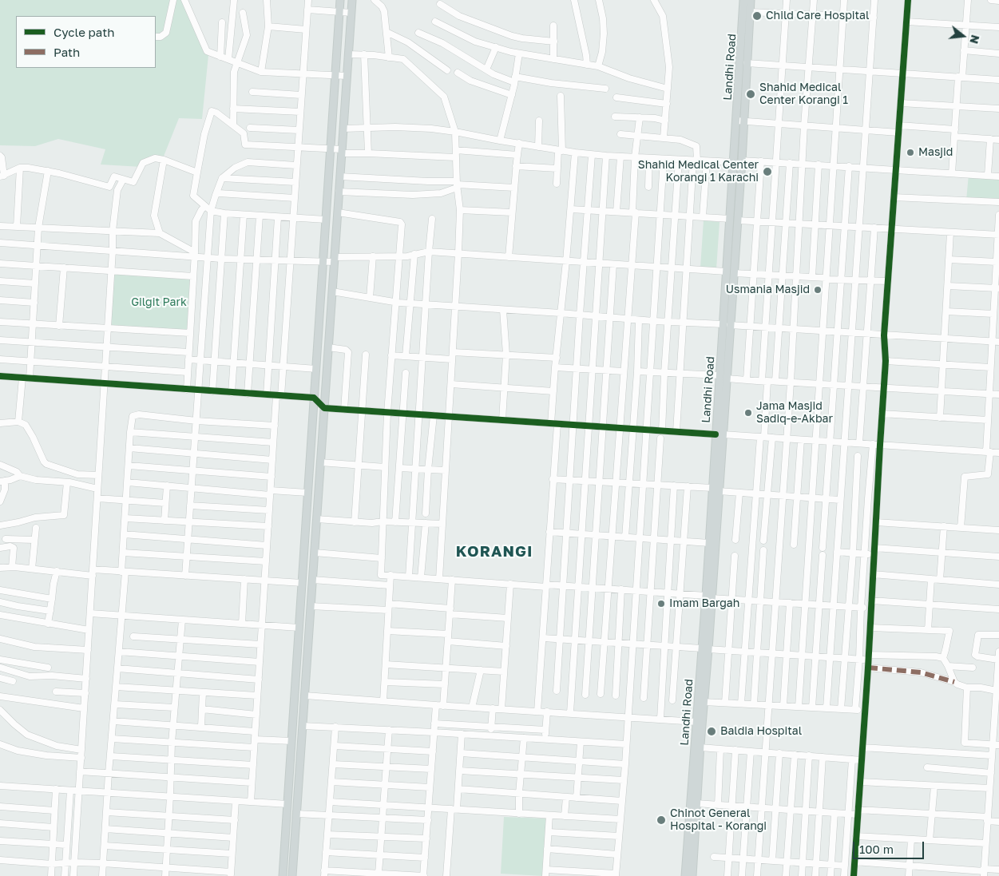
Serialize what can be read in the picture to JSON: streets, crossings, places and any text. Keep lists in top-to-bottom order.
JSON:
{
  "streets": {
    "main road": ["Landhi Road"]
  },
  "districts": ["KORANGI"],
  "parks": ["Gilgit Park"],
  "places": [
    "Child Care Hospital",
    "Shahid Medical Center Korangi 1",
    "Masjid",
    "Shahid Medical Center Korangi 1 Karachi",
    "Usmania Masjid",
    "Jama Masjid Sadiq-e-Akbar",
    "Imam Bargah",
    "Baldia Hospital",
    "Chinot General Hospital - Korangi"
  ],
  "legend": ["Cycle path", "Path"],
  "scale_bar": "100 m",
  "north": "right"
}
